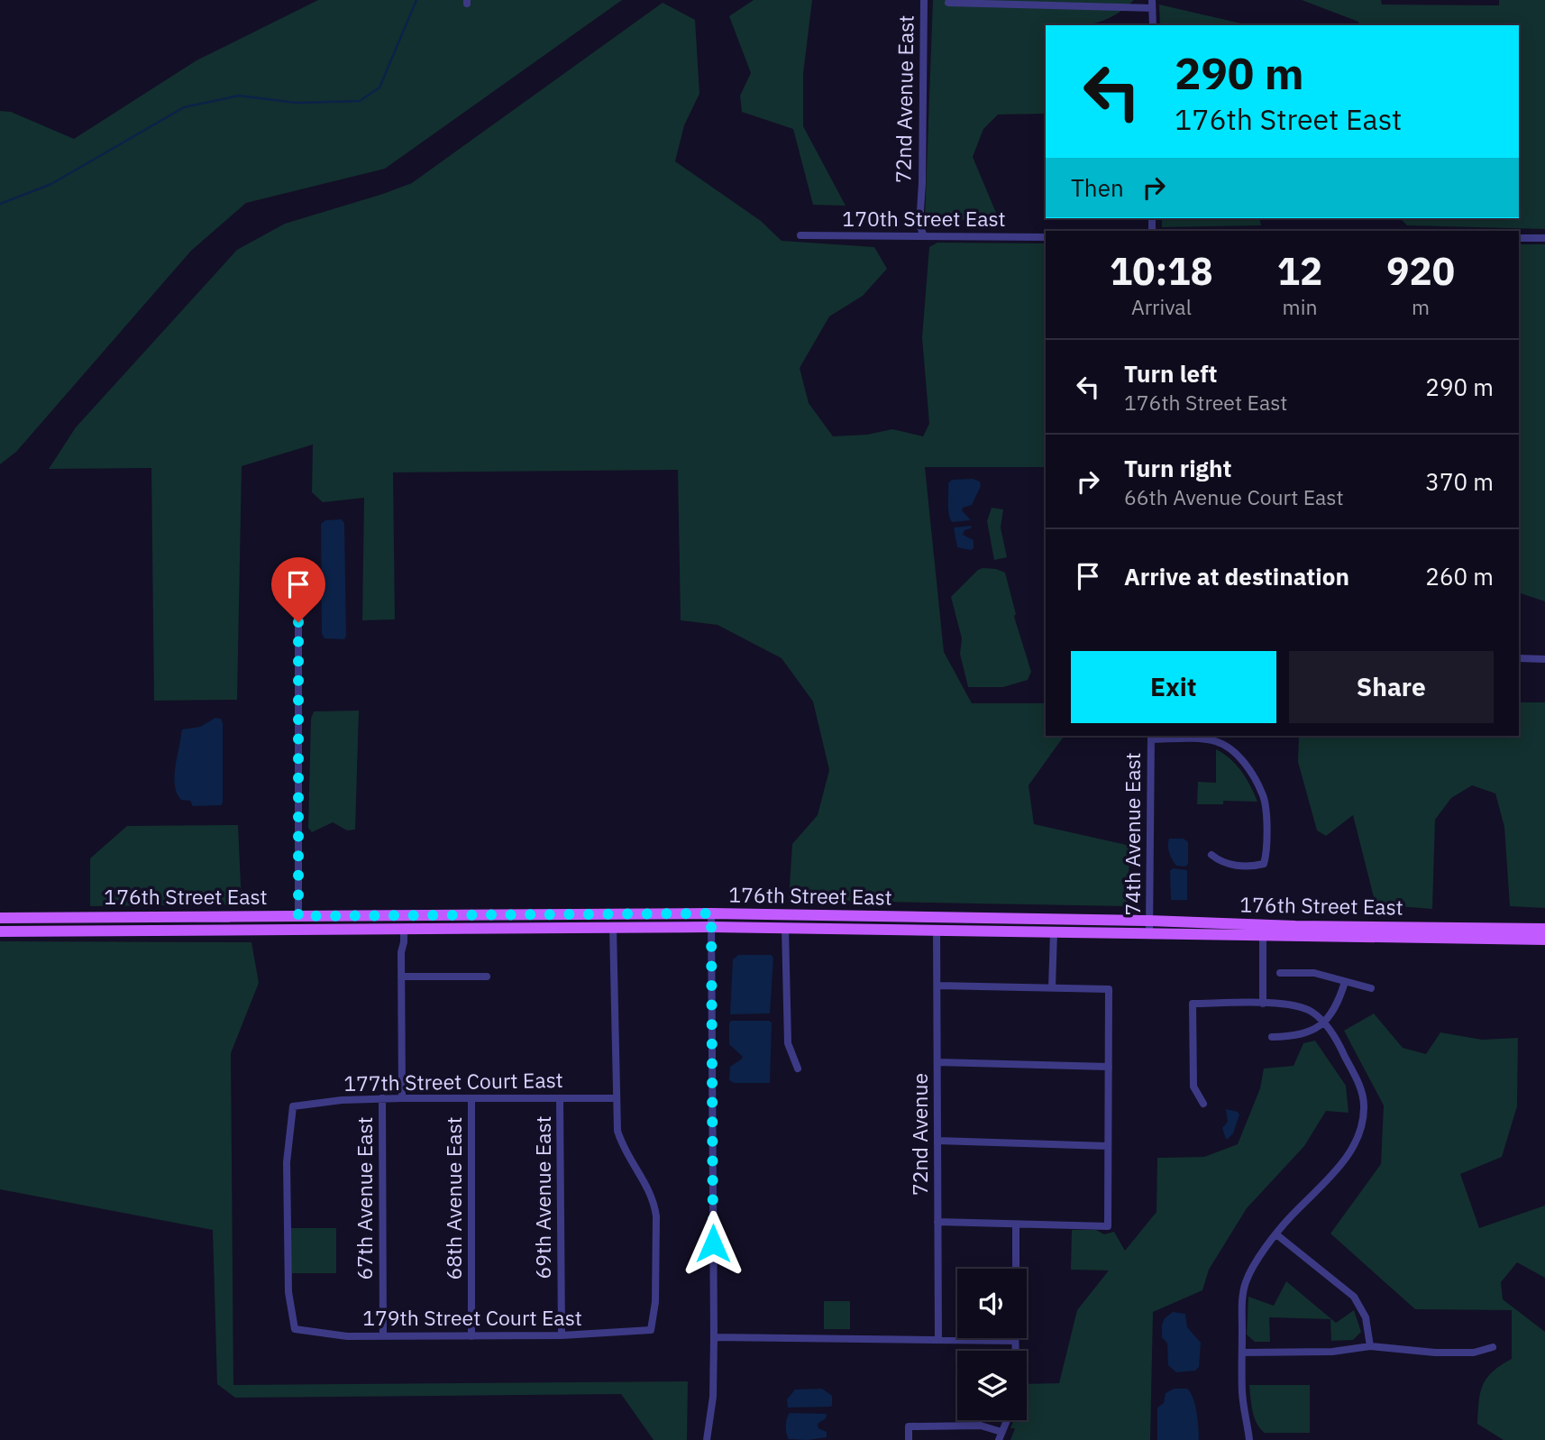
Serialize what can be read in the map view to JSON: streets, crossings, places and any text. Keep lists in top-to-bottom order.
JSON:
{
  "streets": {
    "main road": ["176th Street East"],
    "street": [
      "72nd Avenue East",
      "170th Street East",
      "74th Avenue East",
      "177th Street Court East",
      "72nd Avenue",
      "69th Avenue East",
      "67th Avenue East",
      "68th Avenue East",
      "179th Street Court East"
    ]
  },
  "crossings": [
    ["72nd Avenue East", "170th Street East"],
    ["74th Avenue East", "176th Street East"],
    ["176th Street East", "72nd Avenue"],
    ["177th Street Court East", "69th Avenue East"],
    ["177th Street Court East", "67th Avenue East"],
    ["177th Street Court East", "68th Avenue East"],
    ["177th Street Court East", "179th Street Court East"],
    ["69th Avenue East", "179th Street Court East"],
    ["67th Avenue East", "179th Street Court East"],
    ["68th Avenue East", "179th Street Court East"]
  ],
  "page": {
    "turn": ["290 m", "176th Street East"],
    "then": "Then",
    "eta": [
      "10:18",
      "Arrival",
      "12",
      "min",
      "920",
      "m"
    ],
    "list": [
      {
        "name": "Turn left",
        "note": "176th Street East",
        "value": "290 m"
      },
      {
        "name": "Turn right",
        "note": "66th Avenue Court East",
        "value": "370 m"
      },
      {
        "name": "Arrive at destination",
        "value": "260 m"
      }
    ],
    "buttons": ["Exit", "Share"]
  }
}
